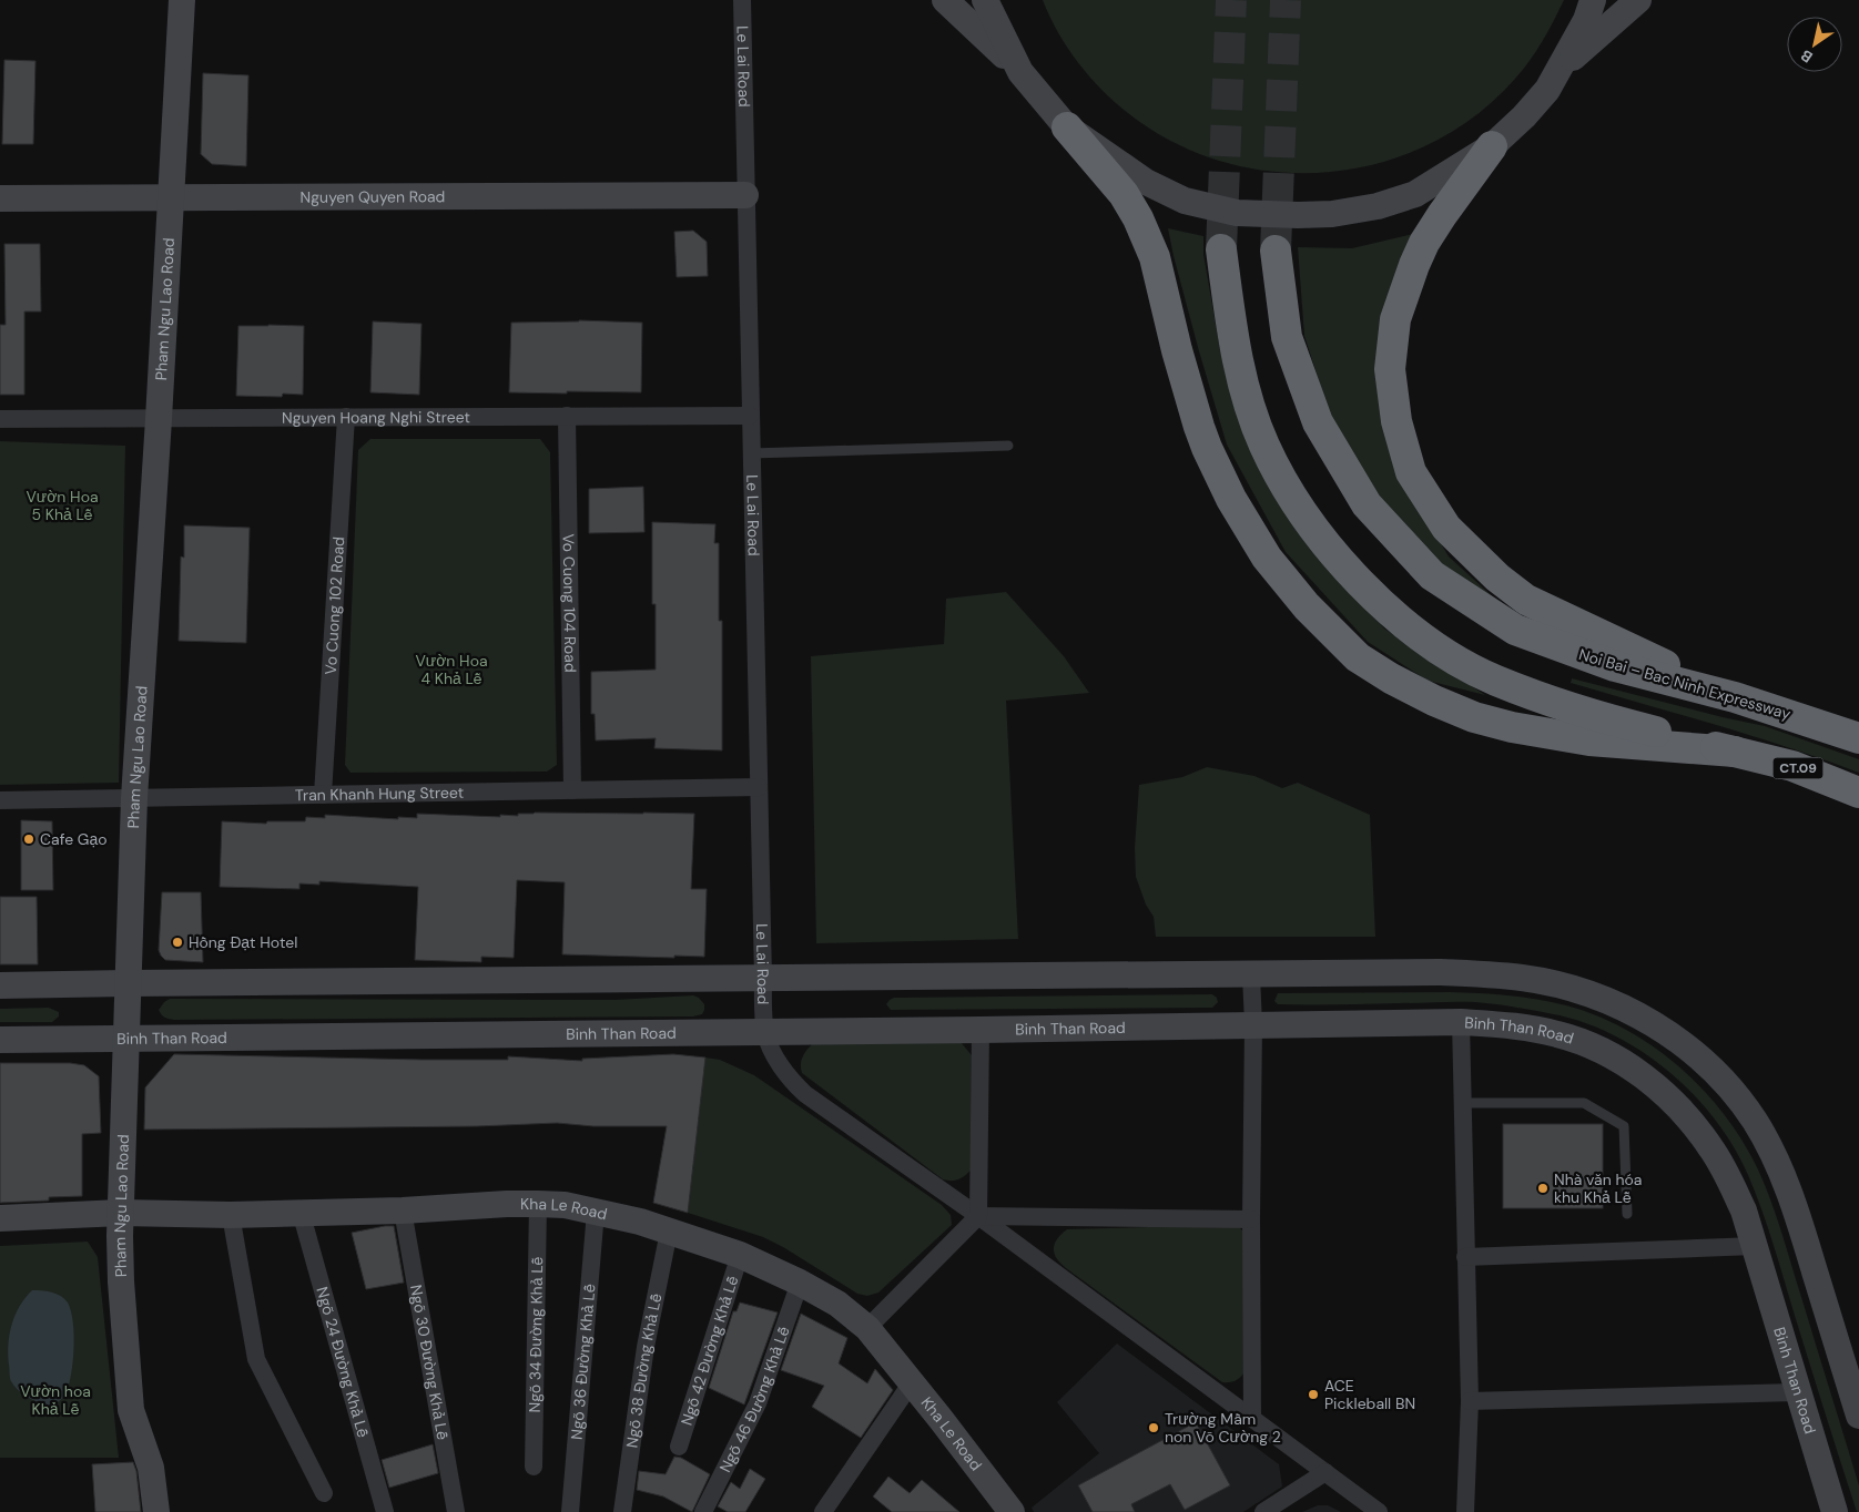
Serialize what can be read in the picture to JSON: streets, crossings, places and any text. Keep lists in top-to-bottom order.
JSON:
{
  "streets": {
    "highway": ["Noi Bai – Bac Ninh Expressway", "CT.09"],
    "main road": [
      "Nguyen Quyen Road",
      "Pham Ngu Lao Road",
      "Binh Than Road",
      "Kha Le Road"
    ],
    "street": [
      "Le Lai Road",
      "Nguyen Hoang Nghi Street",
      "Vo Cuong 104 Road",
      "Vo Cuong 102 Road",
      "Tran Khanh Hung Street",
      "Ngõ 34 Đường Khả Lễ",
      "Ngõ 42 Đường Khả Lễ",
      "Ngõ 30 Đường Khả Lễ",
      "Ngõ 24 Đường Khả Lễ",
      "Ngõ 36 Đường Khả Lễ",
      "Ngõ 38 Đường Khả Lễ",
      "Ngõ 46 Đường Khả Lễ"
    ]
  },
  "crossings": [
    ["Le Lai Road", "Nguyen Quyen Road"],
    ["Le Lai Road", "Nguyen Hoang Nghi Street"],
    ["Le Lai Road", "Tran Khanh Hung Street"],
    ["Le Lai Road", "Binh Than Road"],
    ["Nguyen Quyen Road", "Pham Ngu Lao Road"],
    ["Pham Ngu Lao Road", "Nguyen Hoang Nghi Street"],
    ["Pham Ngu Lao Road", "Tran Khanh Hung Street"],
    ["Pham Ngu Lao Road", "Binh Than Road"],
    ["Pham Ngu Lao Road", "Kha Le Road"],
    ["Nguyen Hoang Nghi Street", "Vo Cuong 104 Road"],
    ["Nguyen Hoang Nghi Street", "Vo Cuong 102 Road"],
    ["Vo Cuong 104 Road", "Tran Khanh Hung Street"],
    ["Vo Cuong 102 Road", "Tran Khanh Hung Street"],
    ["Kha Le Road", "Ngõ 34 Đường Khả Lễ"],
    ["Kha Le Road", "Ngõ 42 Đường Khả Lễ"],
    ["Kha Le Road", "Ngõ 30 Đường Khả Lễ"],
    ["Kha Le Road", "Ngõ 24 Đường Khả Lễ"],
    ["Kha Le Road", "Ngõ 36 Đường Khả Lễ"],
    ["Kha Le Road", "Ngõ 38 Đường Khả Lễ"],
    ["Kha Le Road", "Ngõ 46 Đường Khả Lễ"]
  ],
  "parks": ["Vườn Hoa 5 Khả Lễ", "Vườn Hoa 4 Khả Lễ", "Vườn hoa Khả Lễ"],
  "places": [
    "Cafe Gạo",
    "Hồng Đạt Hotel",
    "Nhà văn hóa khu Khả Lễ",
    "ACE Pickleball BN",
    "Trường Mầm non Võ Cường 2"
  ],
  "north": "bottom left"
}
